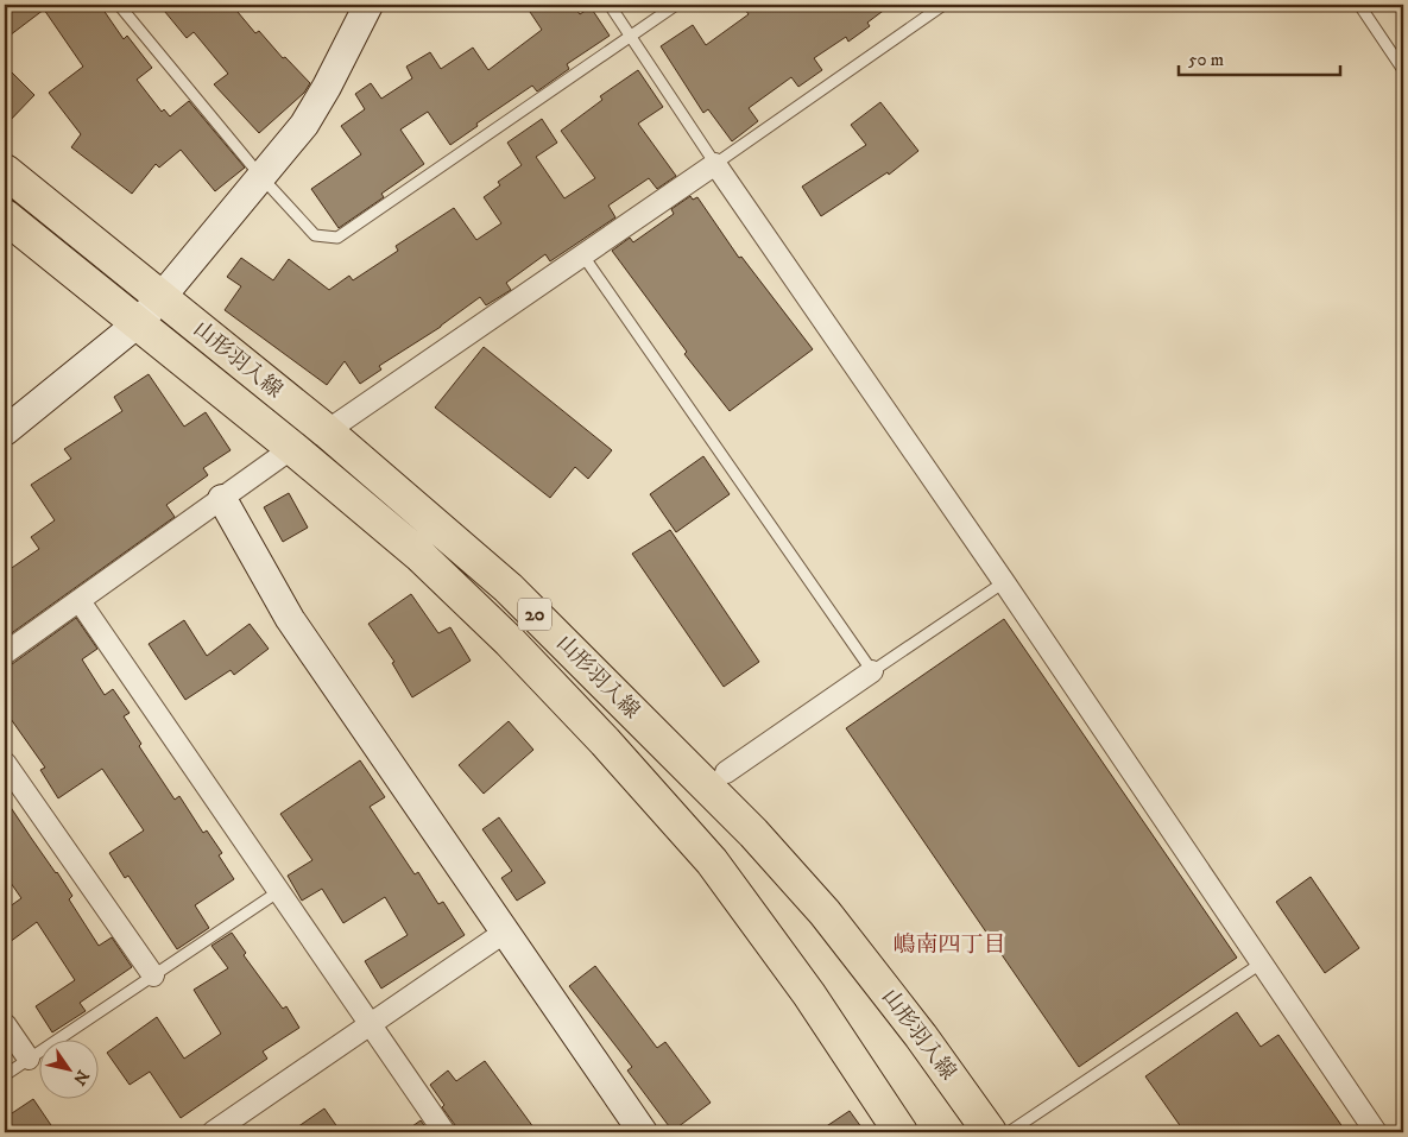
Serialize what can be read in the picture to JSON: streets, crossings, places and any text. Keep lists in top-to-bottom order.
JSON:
{
  "streets": {
    "main road": ["山形羽入線", "20"]
  },
  "districts": ["嶋南四丁目"],
  "scale_bar": "50 m",
  "north": "bottom right"
}
